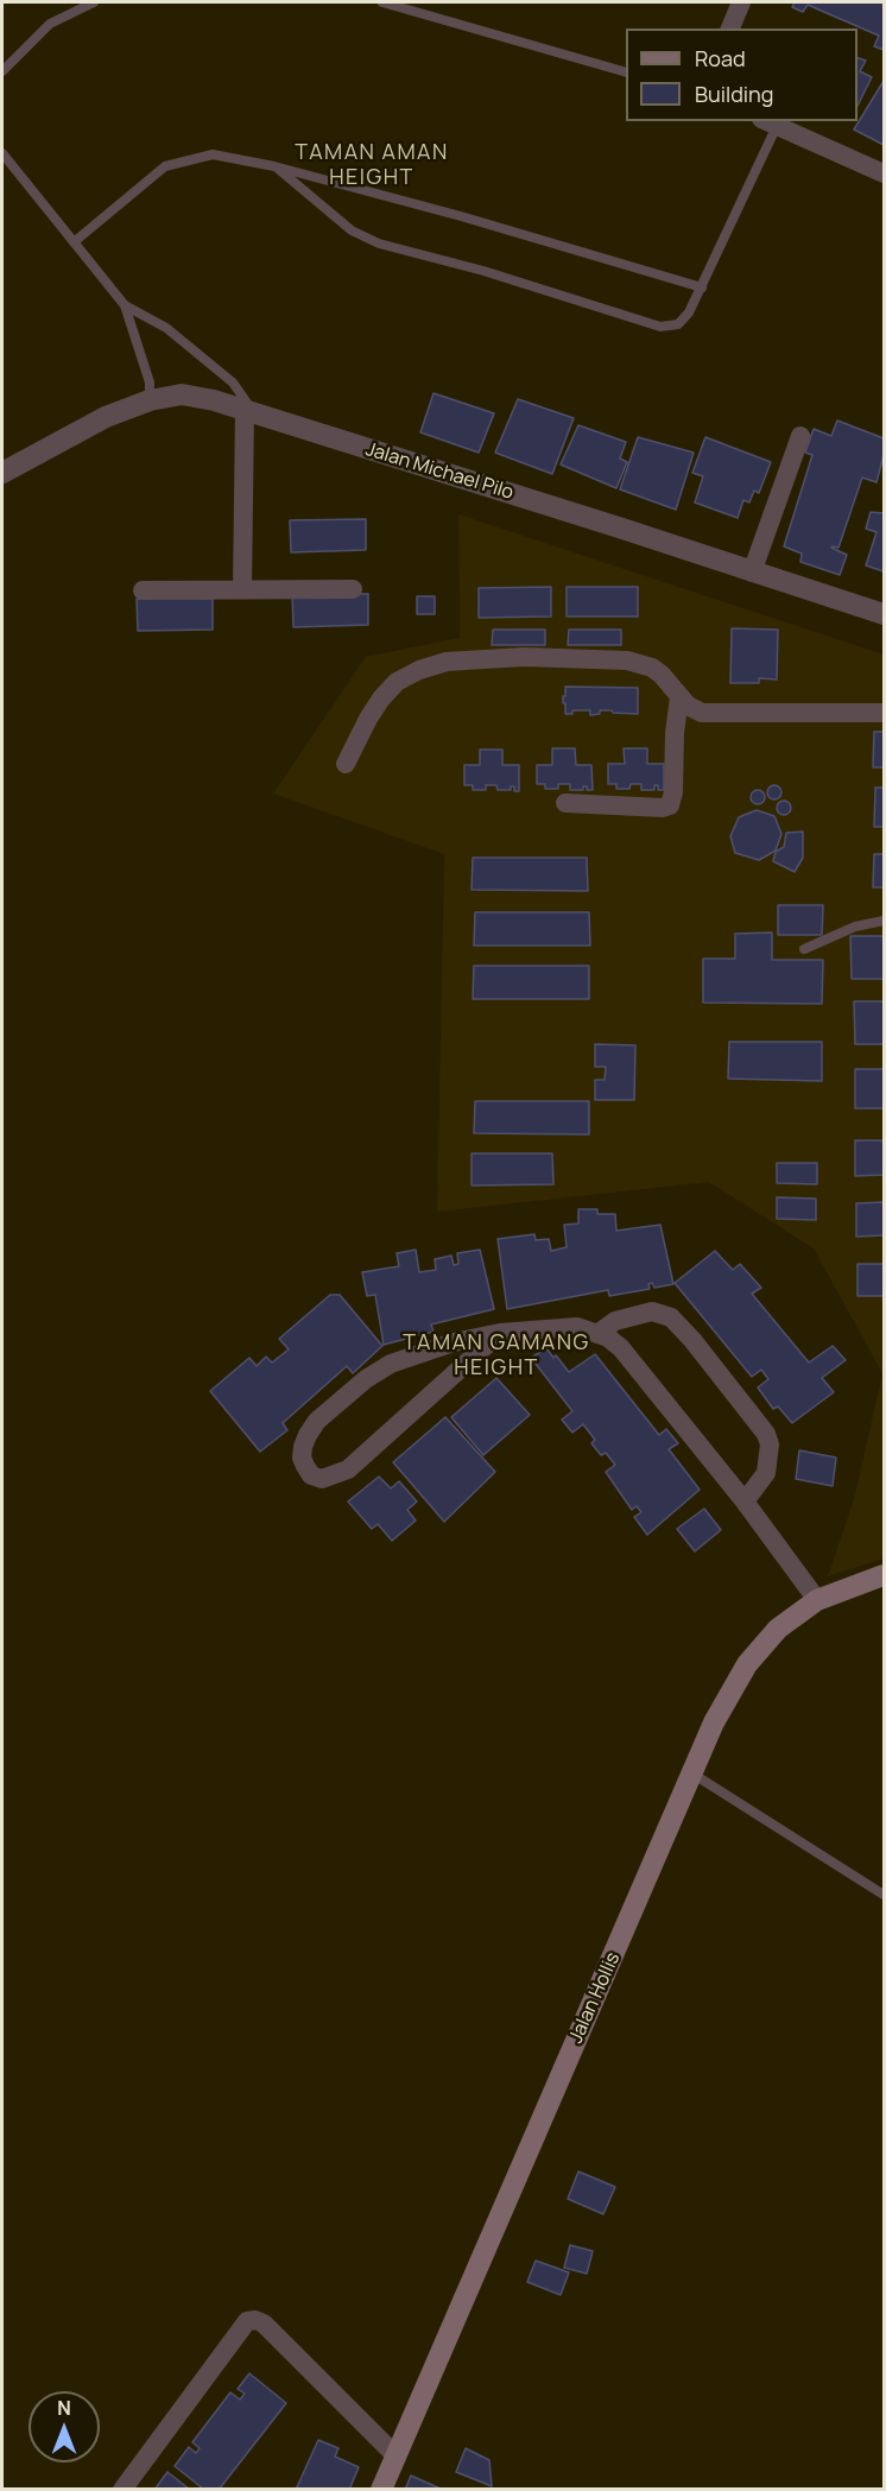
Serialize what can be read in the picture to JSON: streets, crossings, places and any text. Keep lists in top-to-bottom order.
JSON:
{
  "streets": {
    "main road": ["Jalan Hollis"],
    "street": ["Jalan Michael Pilo"]
  },
  "districts": ["TAMAN AMAN HEIGHT", "TAMAN GAMANG HEIGHT"],
  "legend": ["Road", "Building"],
  "north": "top"
}
